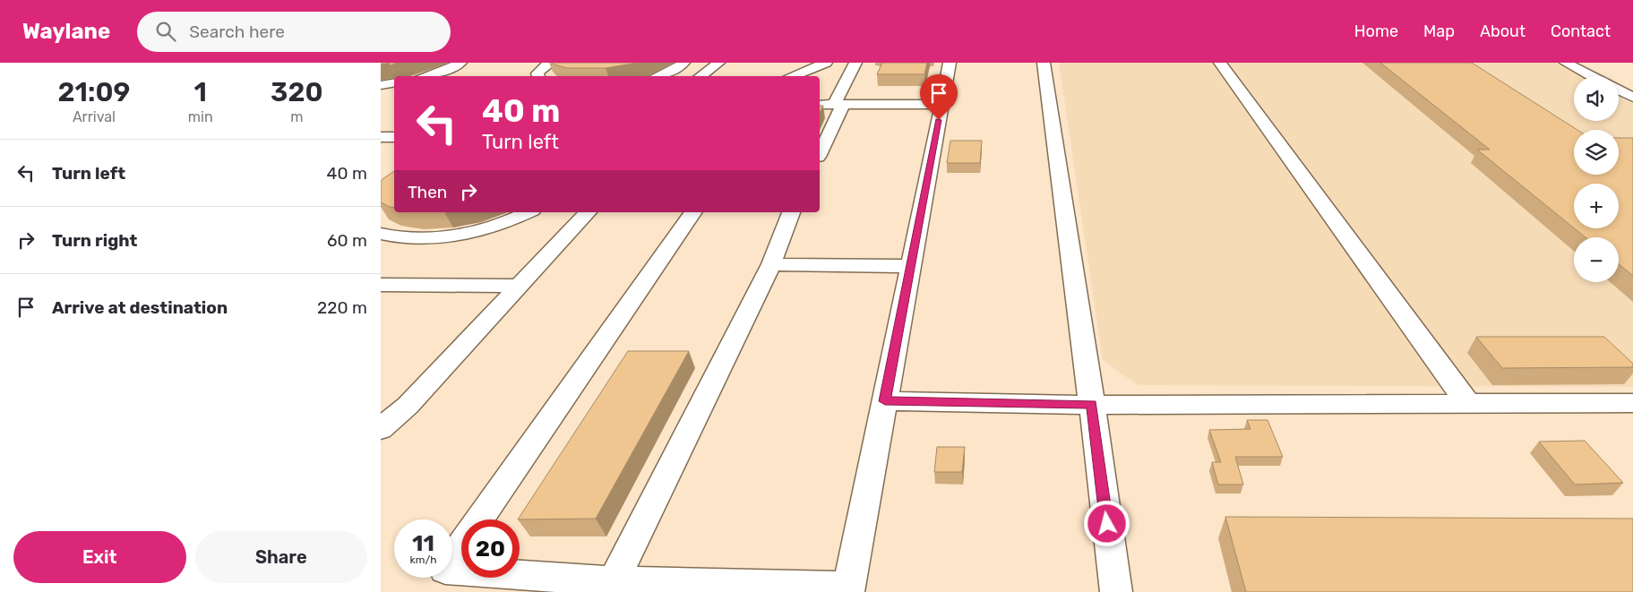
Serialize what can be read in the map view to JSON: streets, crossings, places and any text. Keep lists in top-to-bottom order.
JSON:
{
  "page": {
    "header": "Waylane",
    "search": "Search here",
    "nav": [
      "Home",
      "Map",
      "About",
      "Contact"
    ],
    "eta": [
      "21:09",
      "Arrival",
      "1",
      "min",
      "320",
      "m"
    ],
    "map_buttons": ["+", "−"],
    "turn": ["40 m", "Turn left"],
    "list": [
      {
        "name": "Turn left",
        "value": "40 m"
      },
      {
        "name": "Turn right",
        "value": "60 m"
      },
      {
        "name": "Arrive at destination",
        "value": "220 m"
      }
    ],
    "then": "Then",
    "speed": "11 km/h",
    "limit": "20",
    "buttons": ["Exit", "Share"]
  }
}
